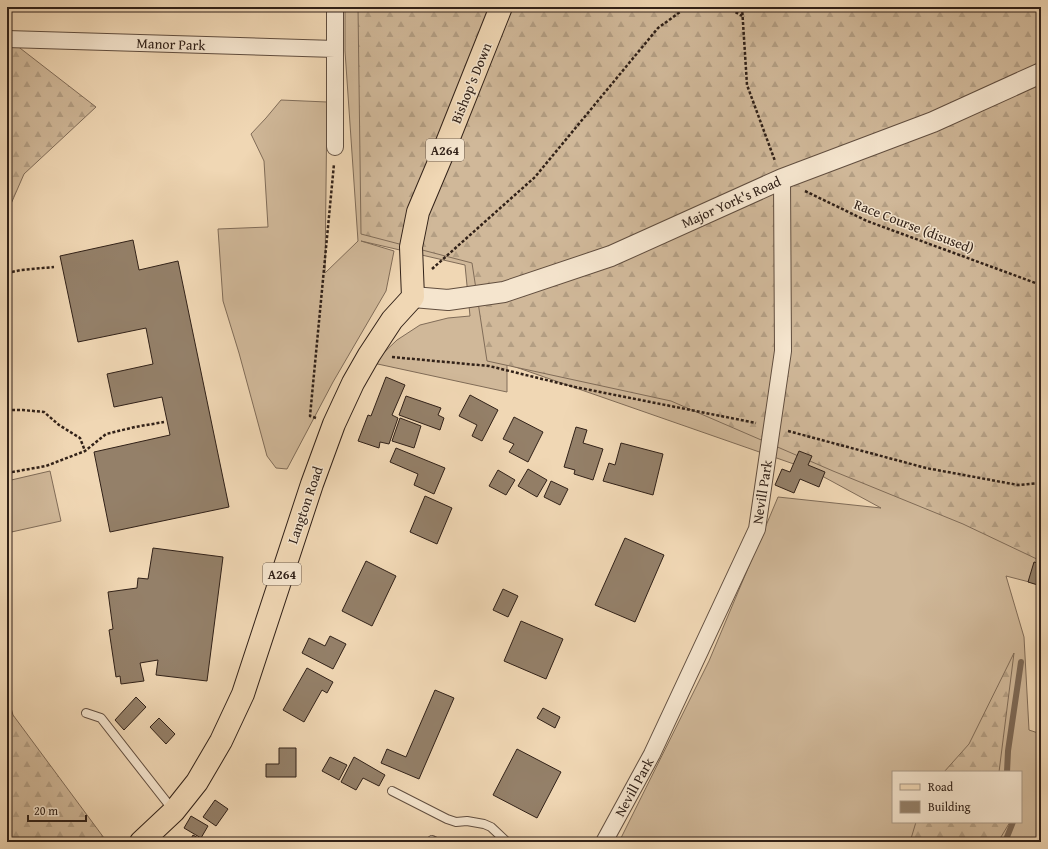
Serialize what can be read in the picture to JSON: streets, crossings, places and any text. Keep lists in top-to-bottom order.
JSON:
{
  "streets": {
    "main road": ["Bishop's Down", "A264", "Langton Road"],
    "street": ["Manor Park", "Major York's Road", "Nevill Park"],
    "path": ["Race Course (disused)"]
  },
  "crossings": [
    ["Bishop's Down", "Major York's Road"],
    ["Bishop's Down", "Langton Road"],
    ["Major York's Road", "Race Course (disused)"],
    ["Major York's Road", "Nevill Park"],
    ["Major York's Road", "Langton Road"],
    ["Race Course (disused)", "Nevill Park"]
  ],
  "legend": ["Road", "Building"],
  "scale_bar": "20 m"
}
